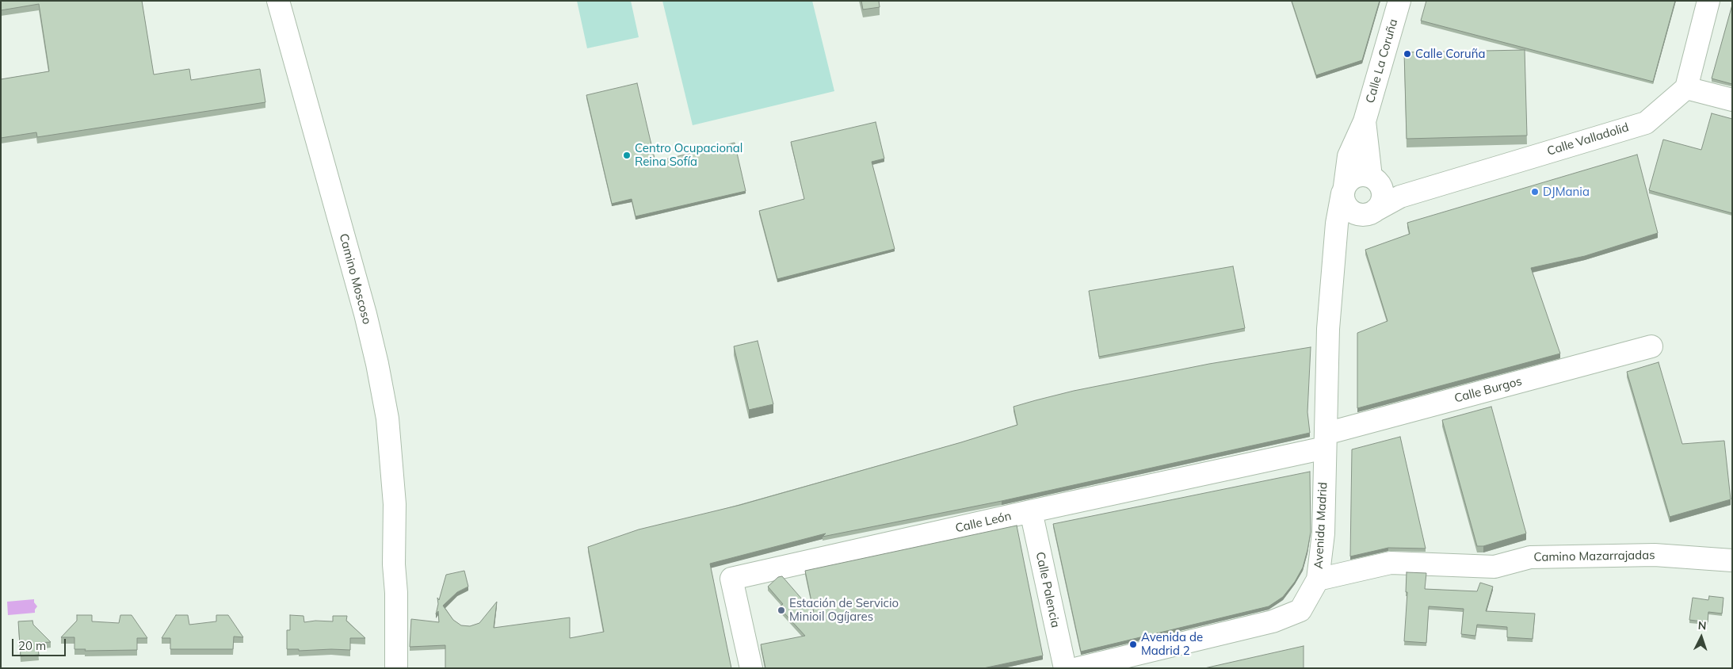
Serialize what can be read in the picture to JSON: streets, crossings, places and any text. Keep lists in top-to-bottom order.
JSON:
{
  "streets": {
    "street": [
      "Calle La Coruña",
      "Calle Valladolid",
      "Camino Moscoso",
      "Calle Burgos",
      "Calle León",
      "Avenida Madrid",
      "Camino Mazarrajadas",
      "Calle Palencia"
    ]
  },
  "crossings": [
    ["Calle La Coruña", "Calle Valladolid"],
    ["Calle La Coruña", "Avenida Madrid"],
    ["Calle Valladolid", "Avenida Madrid"],
    ["Calle Burgos", "Calle León"],
    ["Calle Burgos", "Avenida Madrid"],
    ["Calle León", "Avenida Madrid"],
    ["Calle León", "Calle Palencia"],
    ["Avenida Madrid", "Camino Mazarrajadas"]
  ],
  "places": [
    "Calle Coruña",
    "Centro Ocupacional Reina Sofía",
    "DJMania",
    "Estación de Servicio Minioil Ogíjares",
    "Avenida de Madrid 2"
  ],
  "scale_bar": "20 m",
  "north": "top"
}
